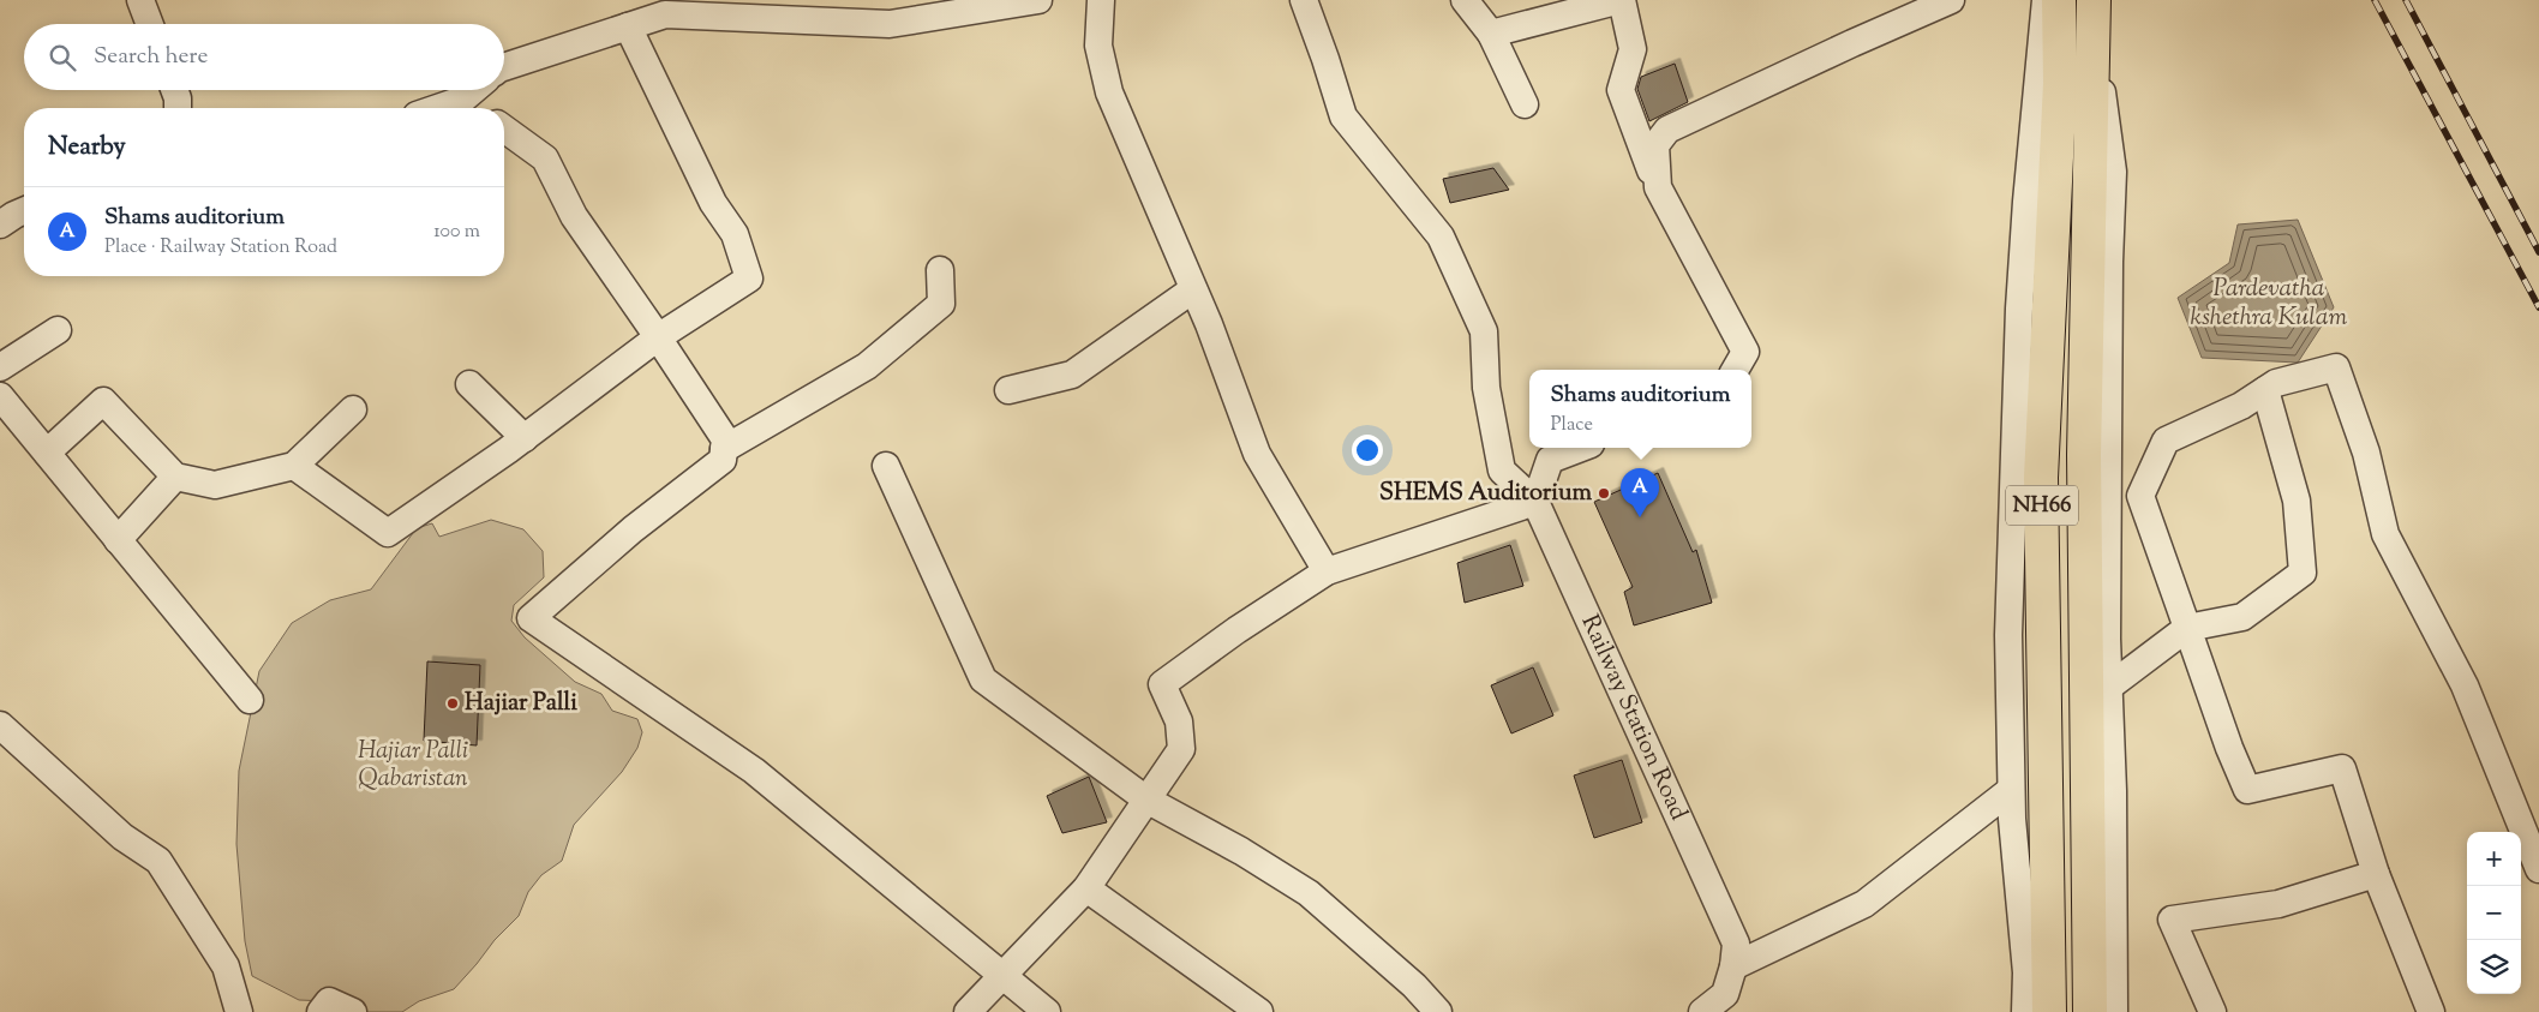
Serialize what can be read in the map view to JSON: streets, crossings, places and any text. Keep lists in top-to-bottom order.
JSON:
{
  "streets": {
    "highway": ["NH66"],
    "street": ["Railway Station Road"]
  },
  "water": ["Pardevatha kshethra Kulam"],
  "parks": ["Hajiar Palli Qabaristan"],
  "places": ["SHEMS Auditorium", "Hajiar Palli"],
  "page": {
    "search": "Search here",
    "heading": "Nearby",
    "list": [
      {
        "mark": "A",
        "name": "Shams auditorium",
        "note": "Place · Railway Station Road",
        "value": "100 m"
      }
    ],
    "popup": ["Shams auditorium", "Place"],
    "pins": "A",
    "map_buttons": ["+", "−"]
  }
}
